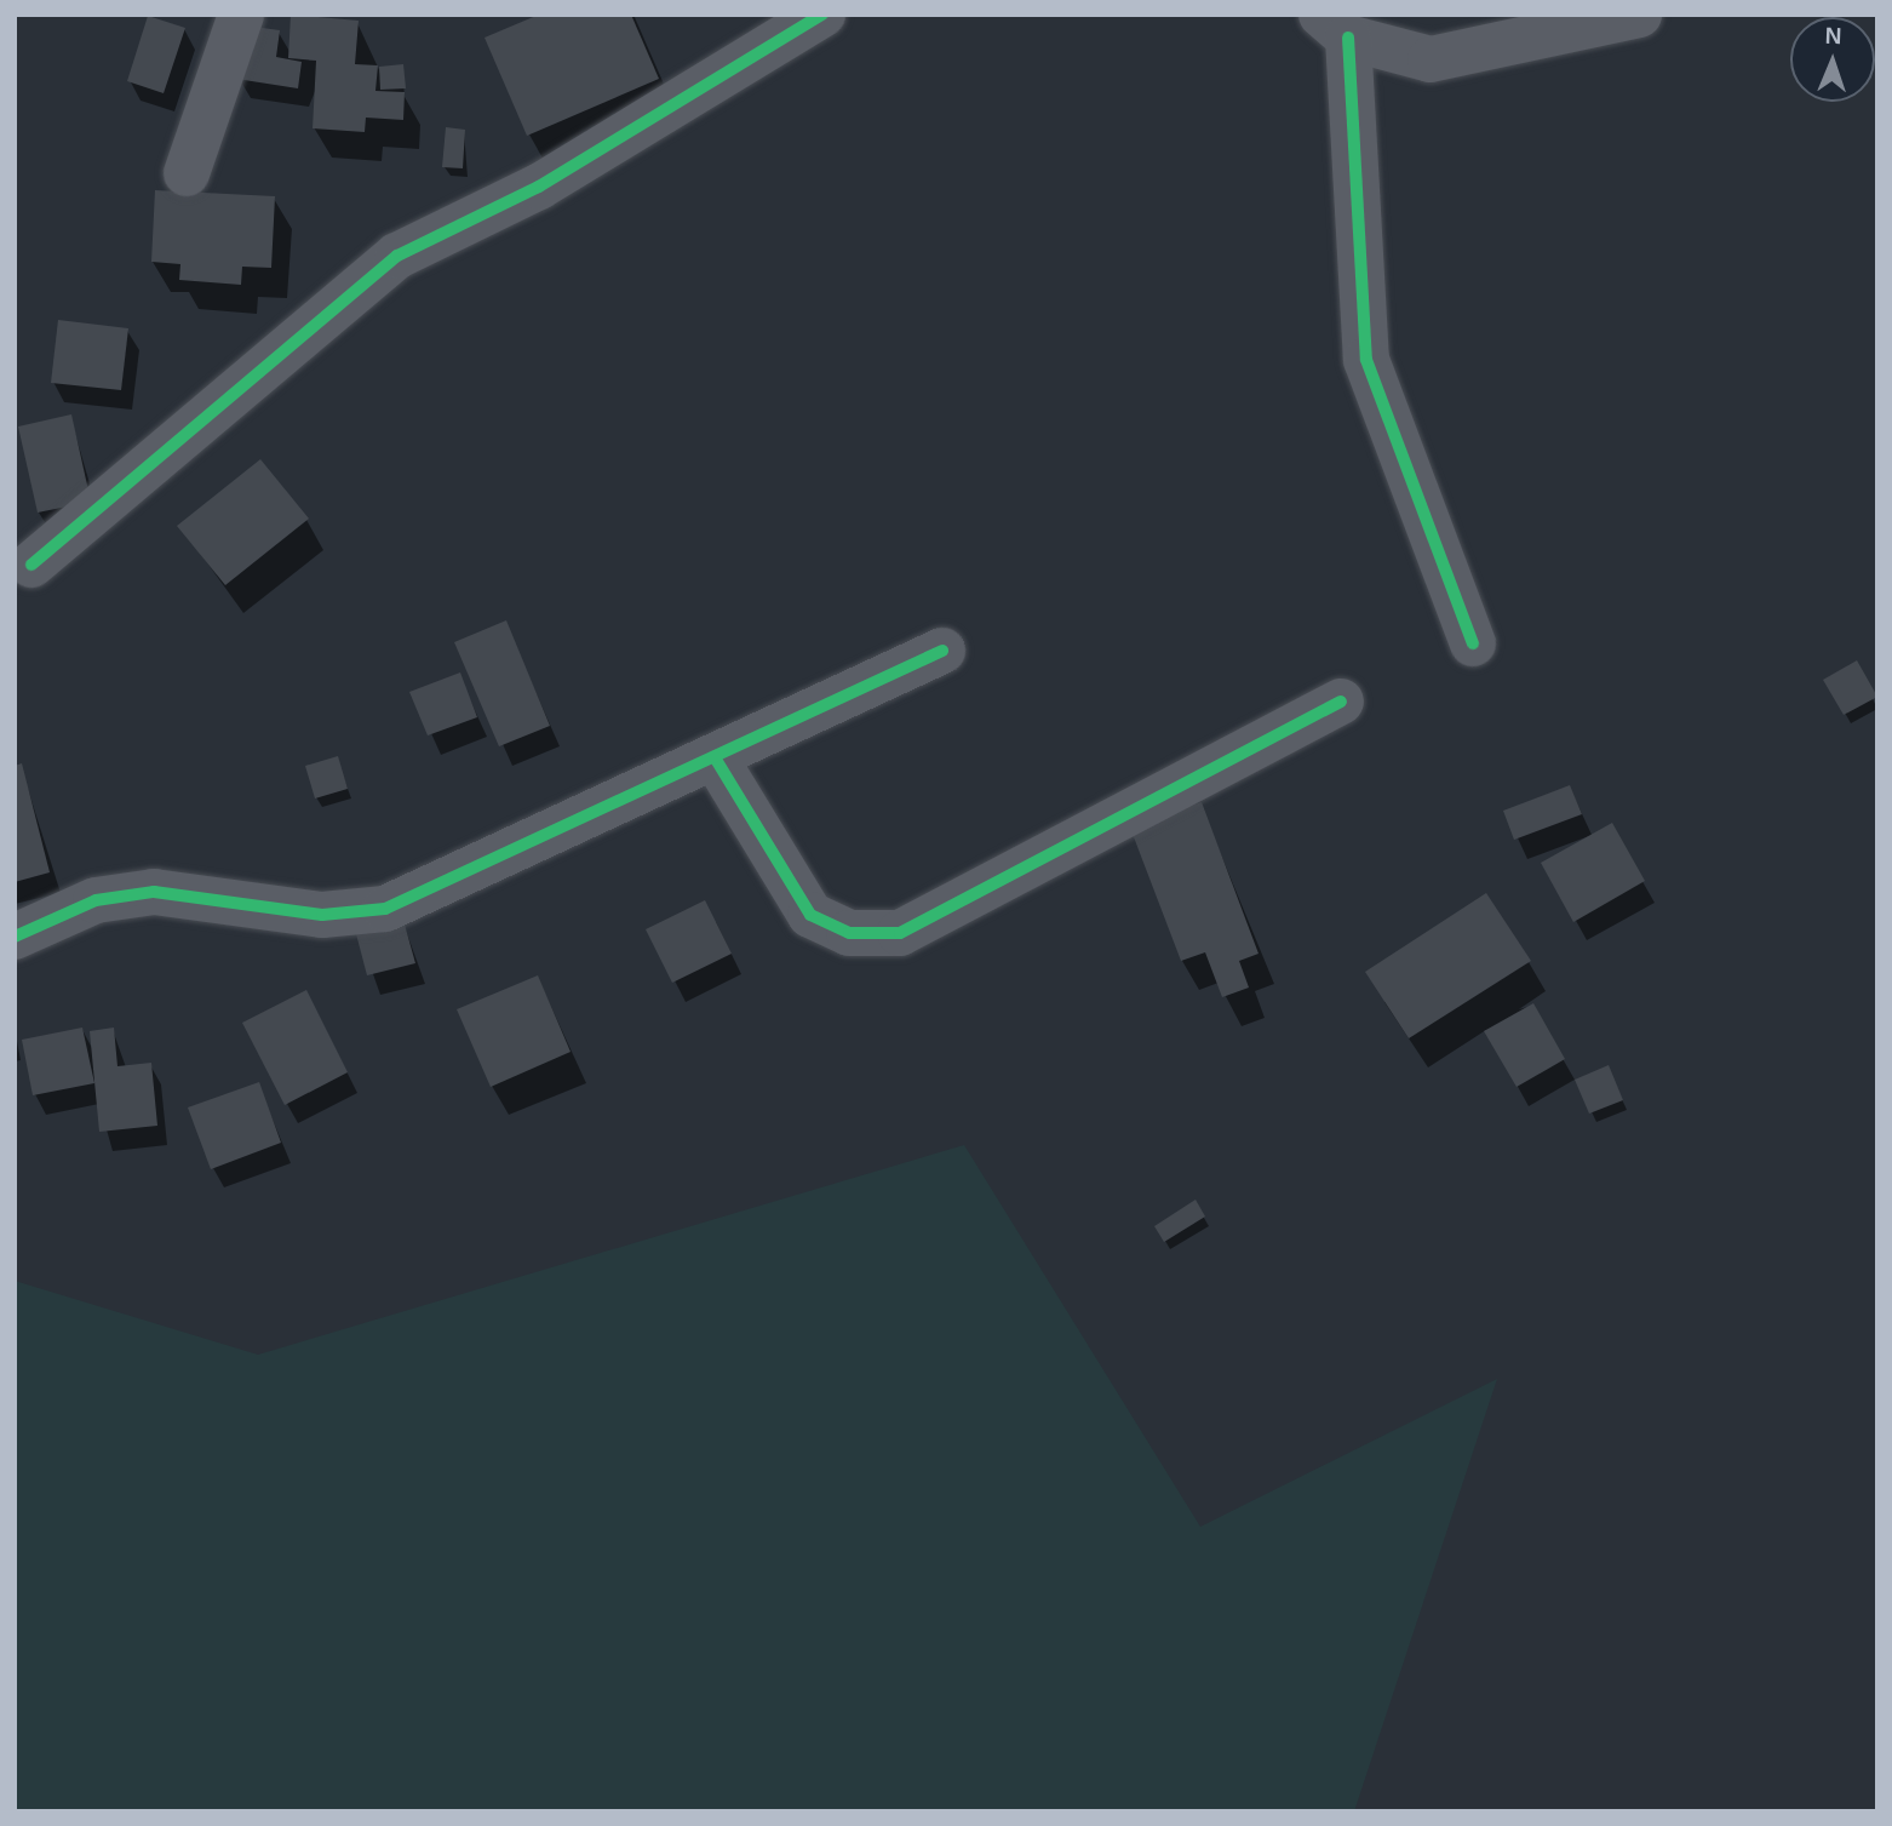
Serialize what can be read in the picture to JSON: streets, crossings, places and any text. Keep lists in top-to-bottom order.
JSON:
{
  "north": "top"
}
